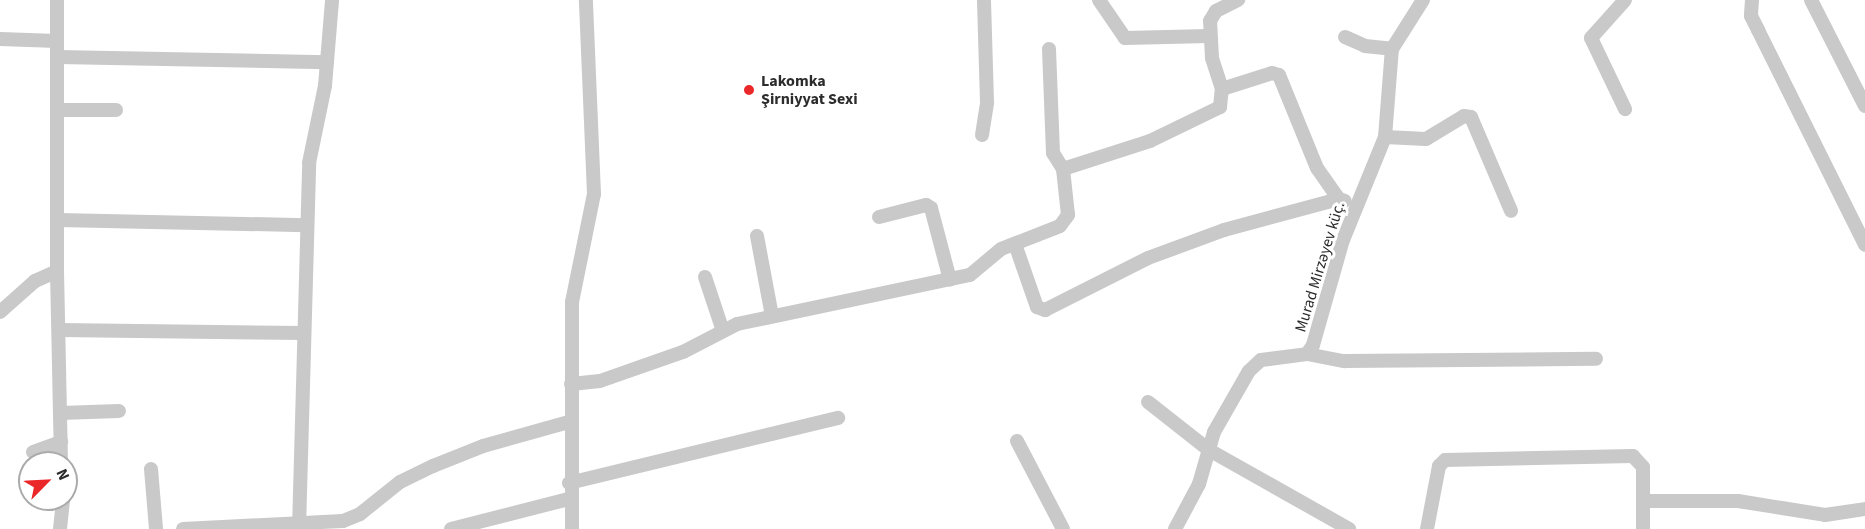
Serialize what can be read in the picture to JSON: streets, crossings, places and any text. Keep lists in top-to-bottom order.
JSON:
{
  "streets": {
    "street": ["Murad Mirzəyev küç."]
  },
  "places": ["Lakomka Şirniyyat Sexi"],
  "north": "top right"
}
